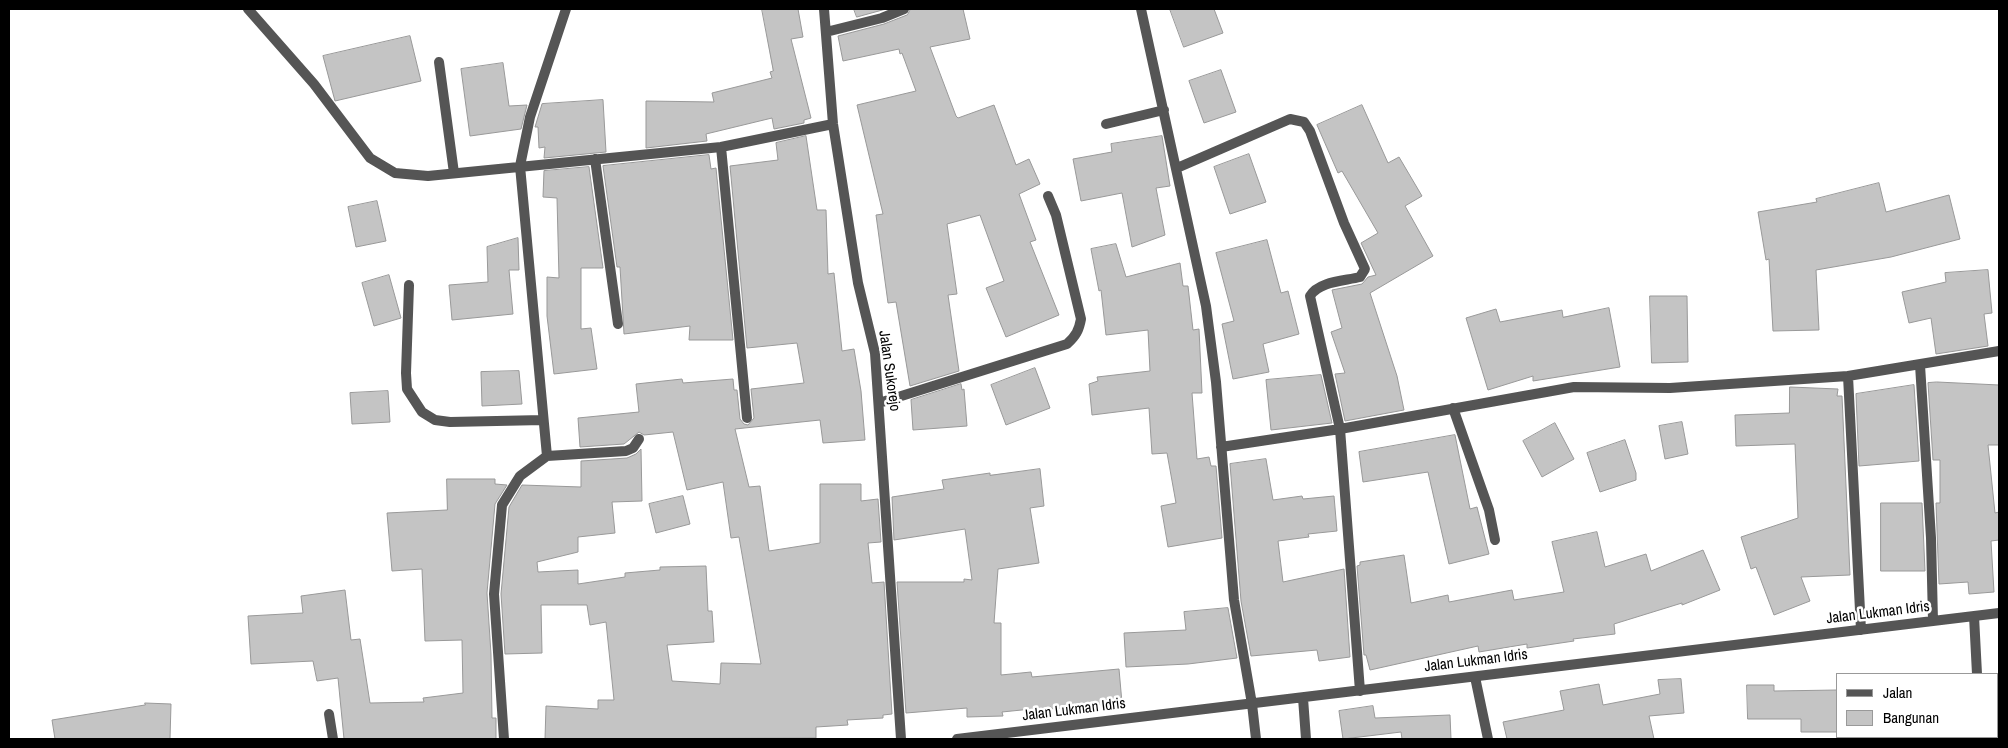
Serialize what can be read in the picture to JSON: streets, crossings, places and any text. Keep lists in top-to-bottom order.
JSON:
{
  "streets": {
    "street": ["Jalan Sukorejo", "Jalan Lukman Idris"]
  },
  "legend": ["Jalan", "Bangunan"]
}
